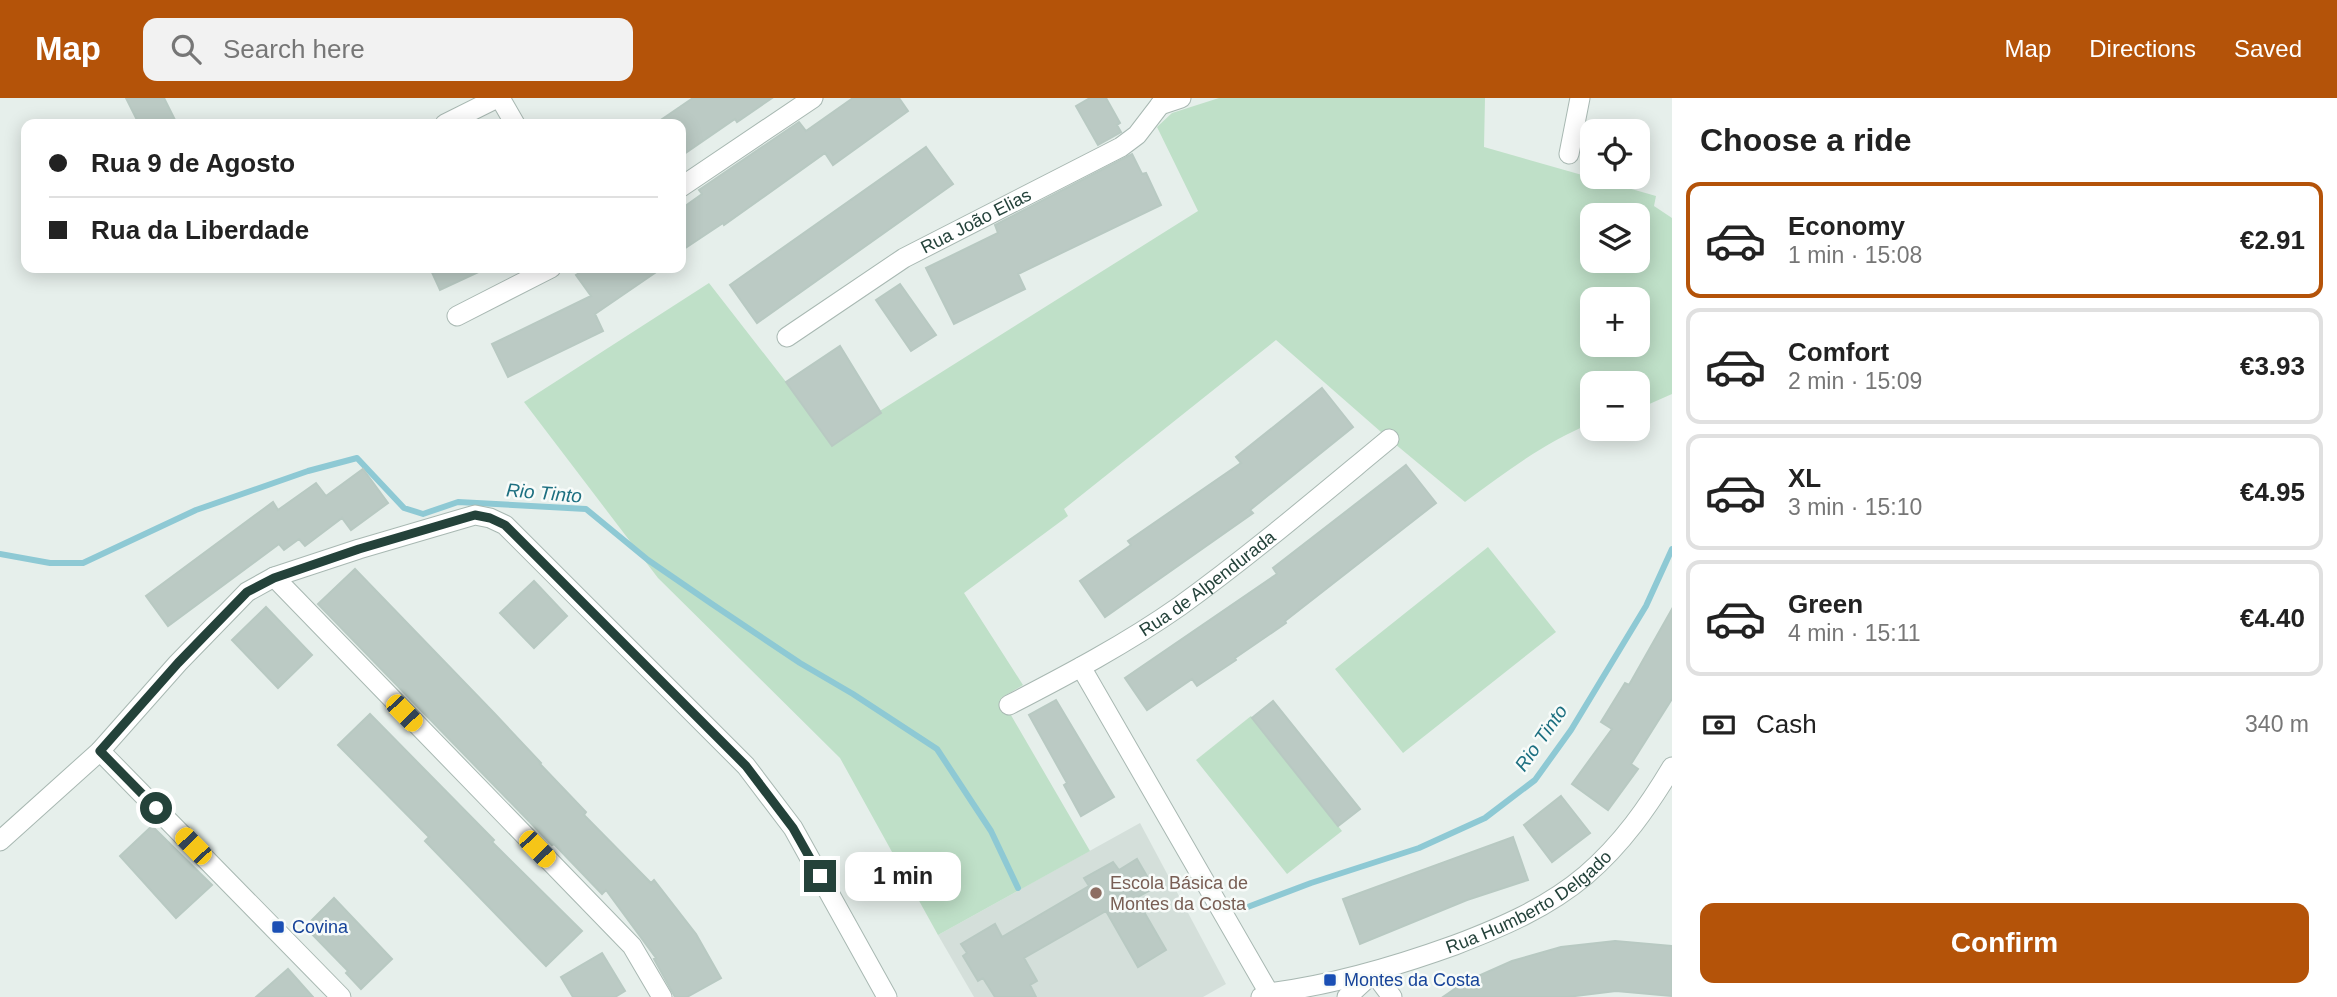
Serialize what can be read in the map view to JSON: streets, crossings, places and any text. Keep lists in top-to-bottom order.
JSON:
{
  "streets": {
    "street": ["Rua João Elias", "Rua de Alpendurada", "Rua Humberto Delgado"]
  },
  "water": ["Rio Tinto"],
  "places": {
    "other": ["Escola Básica de Montes da Costa"],
    "transit": ["Covina", "Montes da Costa"]
  },
  "page": {
    "header": "Map",
    "search": "Search here",
    "nav": ["Map", "Directions", "Saved"],
    "heading": "Choose a ride",
    "map_buttons": ["+", "−"],
    "banner": ["Rua 9 de Agosto", "Rua da Liberdade"],
    "list": [
      {
        "name": "Economy",
        "note": "1 min · 15:08",
        "value": "€2.91"
      },
      {
        "name": "Comfort",
        "note": "2 min · 15:09",
        "value": "€3.93"
      },
      {
        "name": "XL",
        "note": "3 min · 15:10",
        "value": "€4.95"
      },
      {
        "name": "Green",
        "note": "4 min · 15:11",
        "value": "€4.40"
      }
    ],
    "pay": ["Cash", "340 m"],
    "bubble": "1 min",
    "buttons": "Confirm"
  }
}
